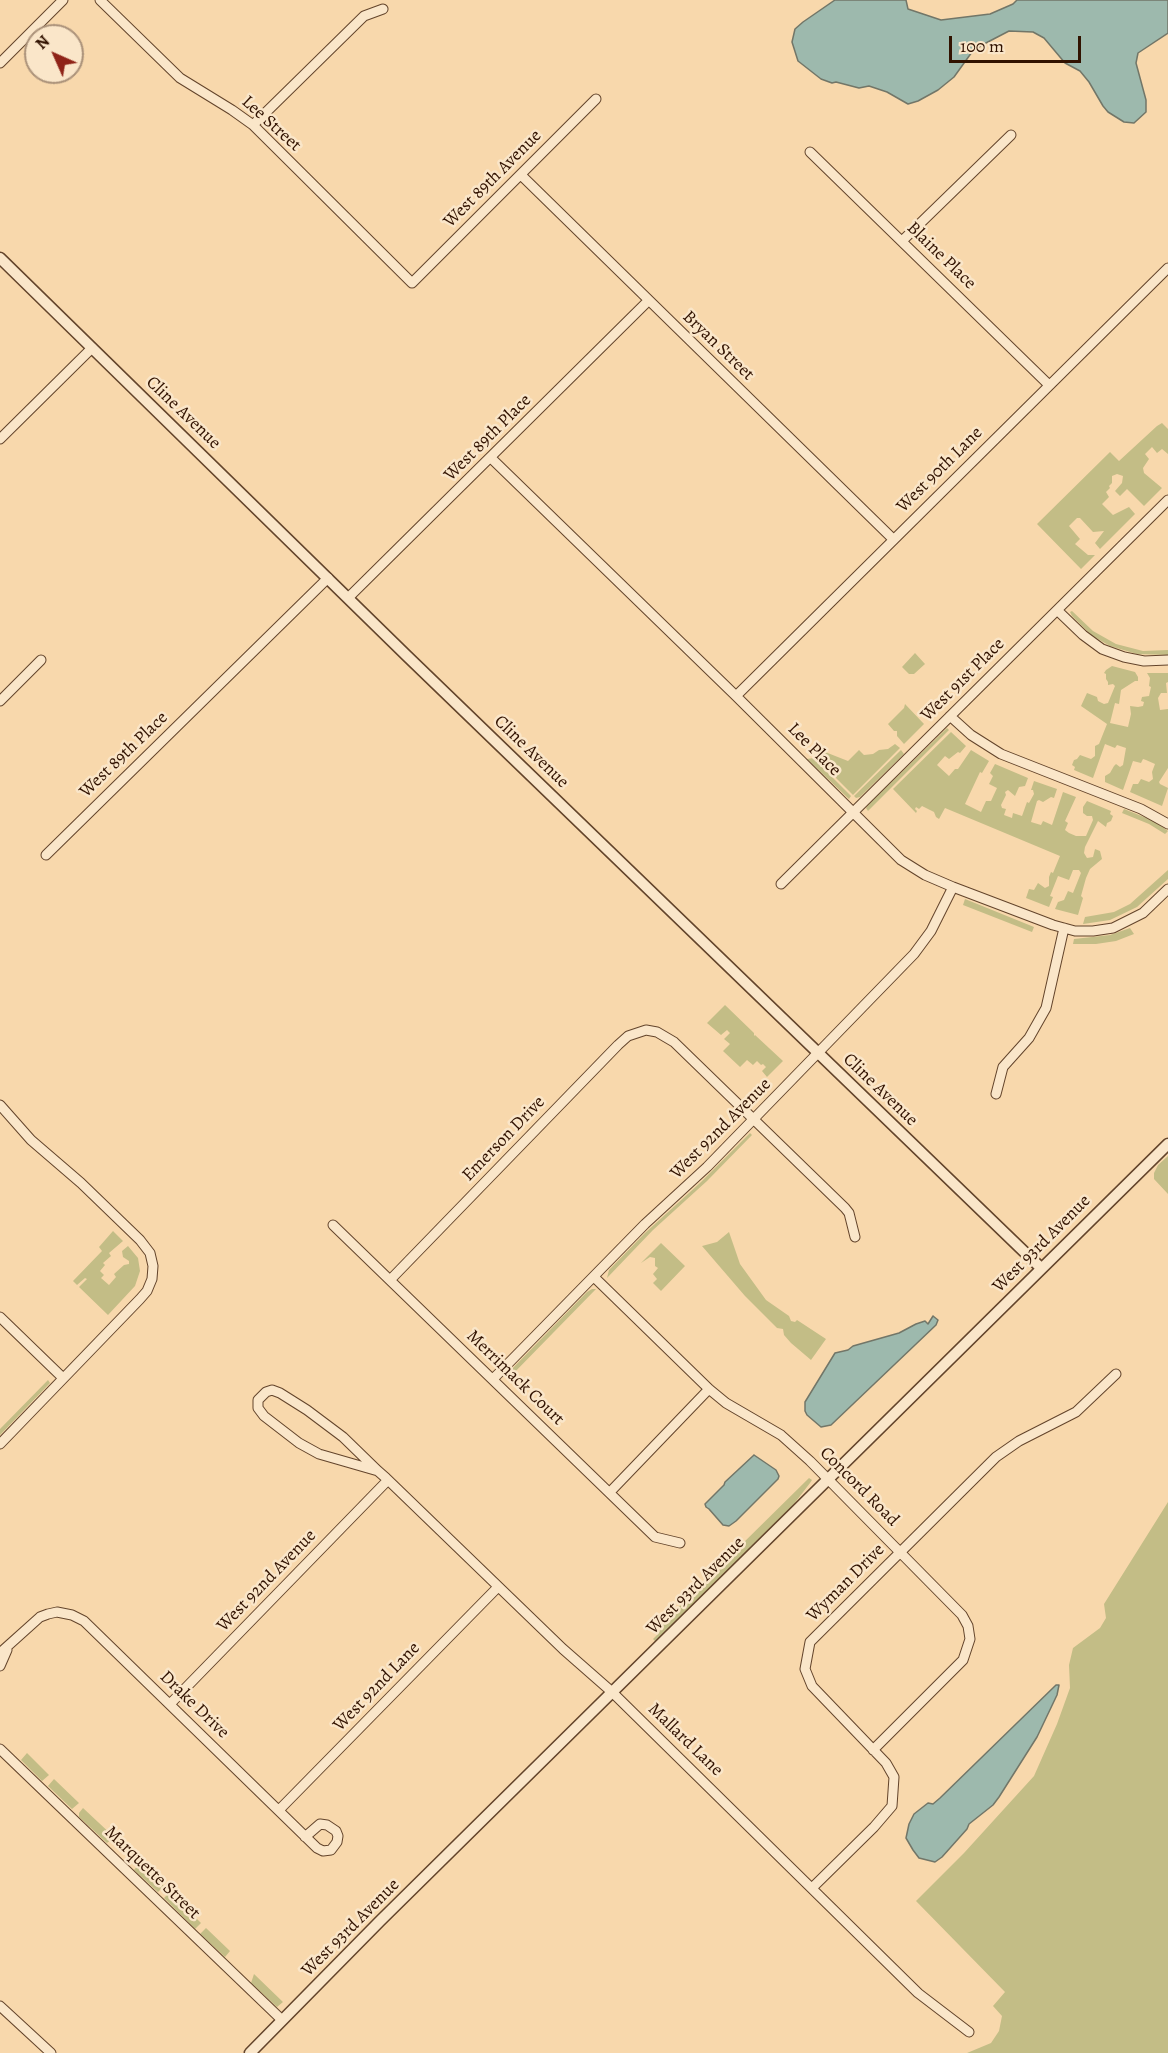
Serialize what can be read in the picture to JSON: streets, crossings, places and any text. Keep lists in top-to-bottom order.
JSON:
{
  "streets": {
    "street": [
      "Lee Street",
      "West 89th Avenue",
      "Blaine Place",
      "Bryan Street",
      "Cline Avenue",
      "West 89th Place",
      "West 90th Lane",
      "West 91st Place",
      "Lee Place",
      "West 92nd Avenue",
      "Emerson Drive",
      "West 93rd Avenue",
      "Merrimack Court",
      "Concord Road",
      "Wyman Drive",
      "West 92nd Lane",
      "Drake Drive",
      "Mallard Lane",
      "Marquette Street"
    ]
  },
  "crossings": [
    ["Lee Street", "West 89th Avenue"],
    ["West 89th Avenue", "Bryan Street"],
    ["Blaine Place", "West 90th Lane"],
    ["Bryan Street", "West 89th Place"],
    ["Bryan Street", "West 90th Lane"],
    ["Cline Avenue", "West 89th Place"],
    ["Cline Avenue", "West 92nd Avenue"],
    ["Cline Avenue", "West 93rd Avenue"],
    ["West 89th Place", "Lee Place"],
    ["West 90th Lane", "Lee Place"],
    ["West 91st Place", "Lee Place"],
    ["Lee Place", "West 92nd Avenue"],
    ["West 92nd Avenue", "Emerson Drive"],
    ["West 92nd Avenue", "Merrimack Court"],
    ["West 92nd Avenue", "Concord Road"],
    ["West 92nd Avenue", "Drake Drive"],
    ["West 92nd Avenue", "Mallard Lane"],
    ["Emerson Drive", "Merrimack Court"],
    ["West 93rd Avenue", "Concord Road"],
    ["West 93rd Avenue", "Mallard Lane"],
    ["West 93rd Avenue", "Marquette Street"],
    ["Concord Road", "Wyman Drive"],
    ["Wyman Drive", "Mallard Lane"],
    ["West 92nd Lane", "Drake Drive"],
    ["West 92nd Lane", "Mallard Lane"]
  ],
  "scale_bar": "100 m",
  "north": "top left"
}
